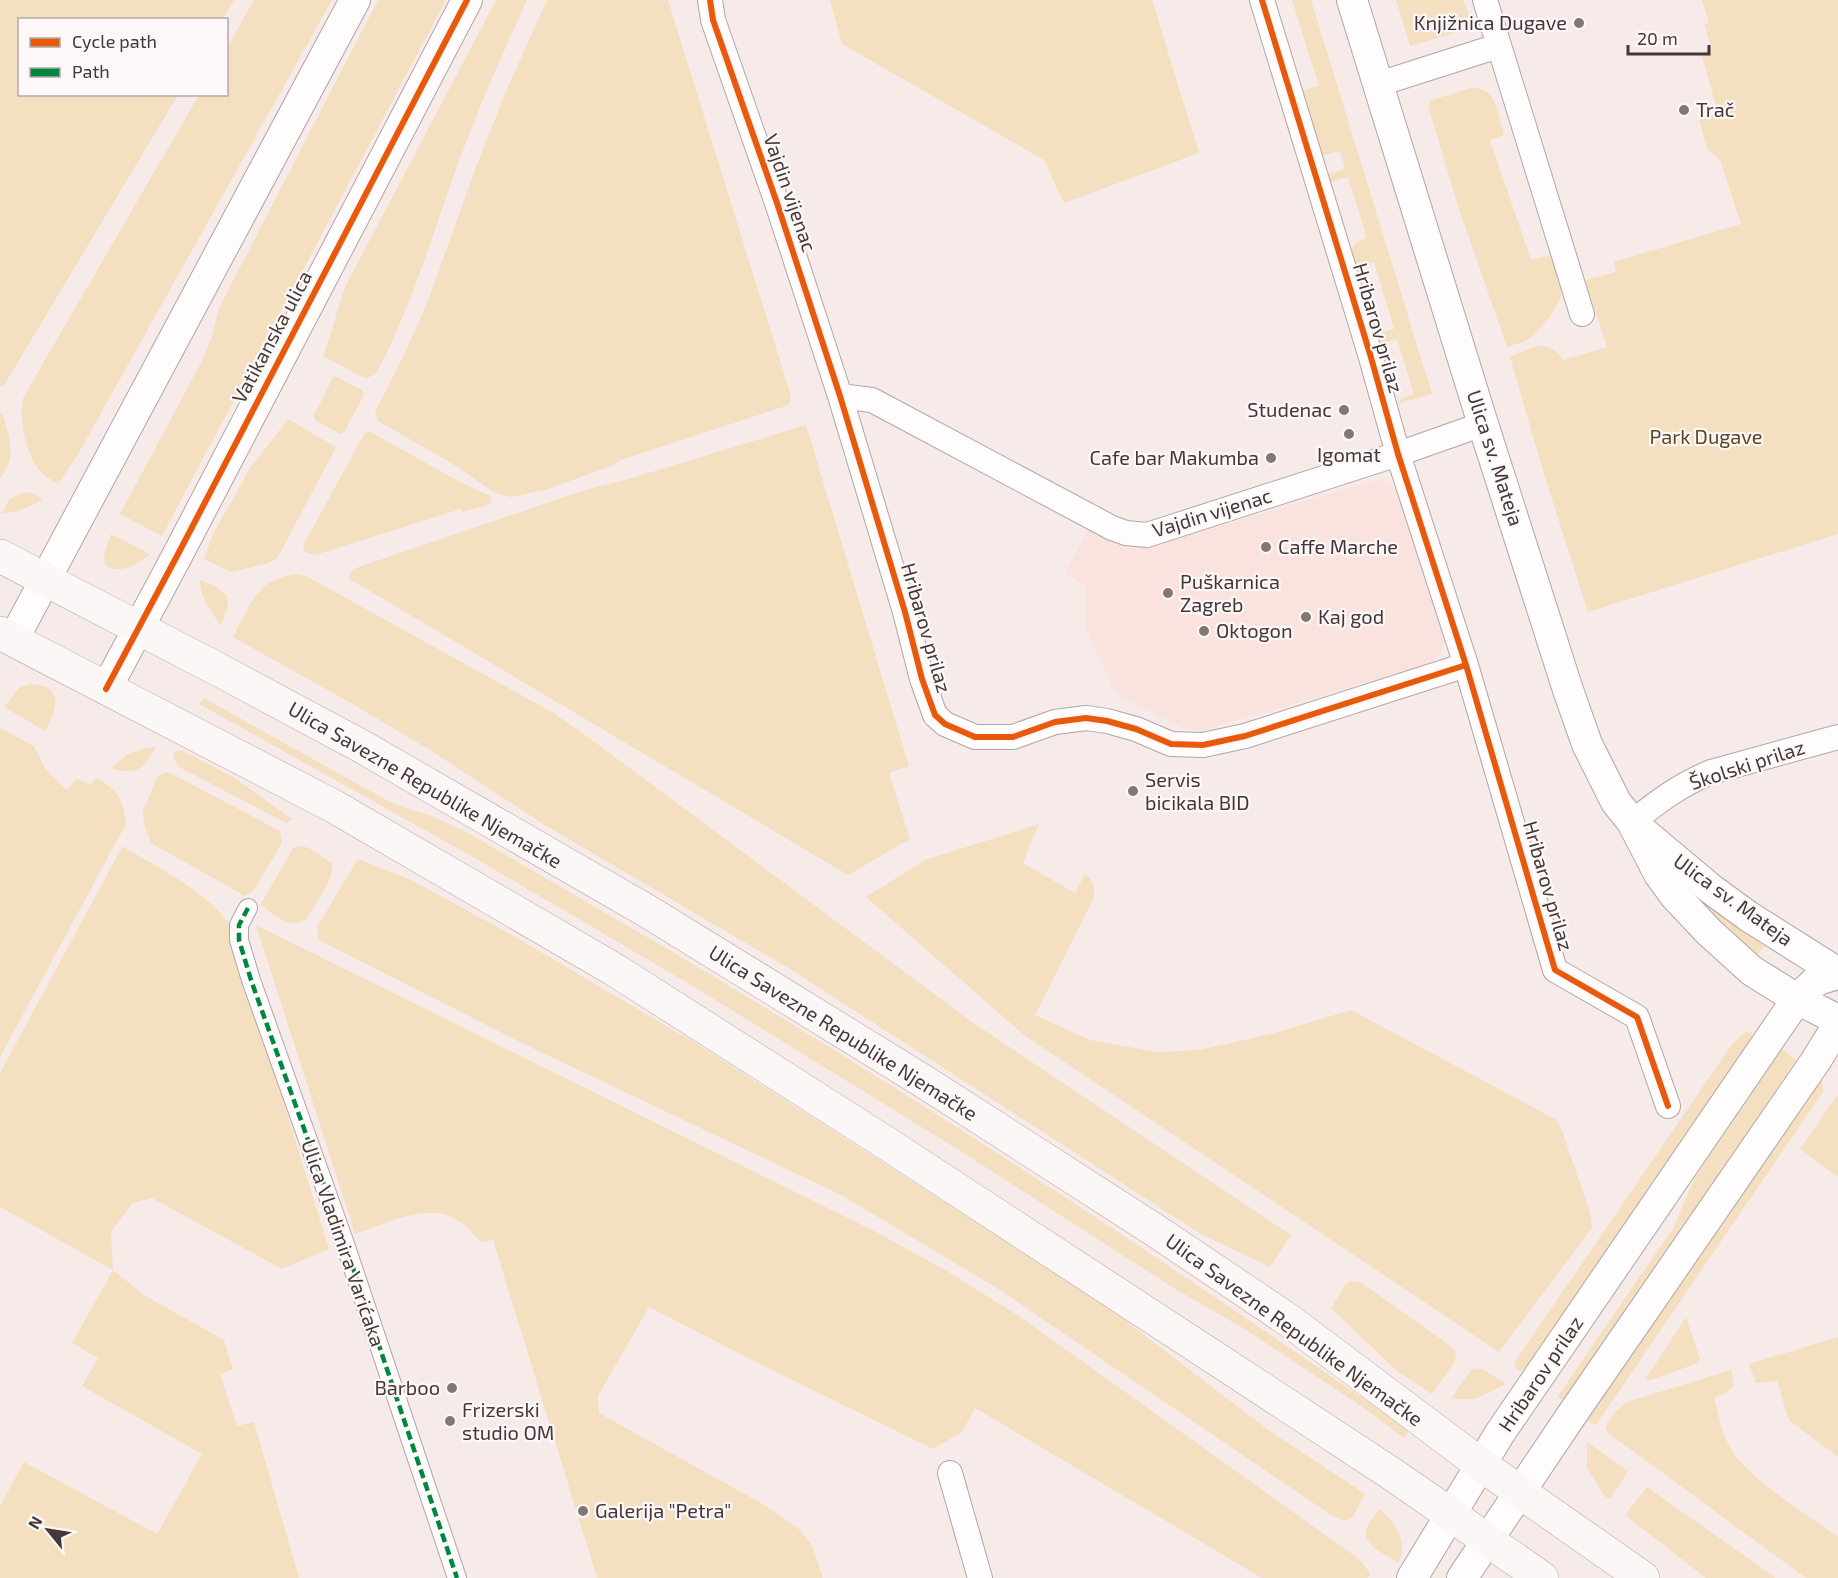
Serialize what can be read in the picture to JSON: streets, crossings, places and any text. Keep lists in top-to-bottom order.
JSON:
{
  "streets": {
    "main road": ["Ulica Savezne Republike Njemačke"],
    "street": [
      "Vajdin vijenac",
      "Hribarov prilaz",
      "Vatikanska ulica",
      "Ulica sv. Mateja",
      "Školski prilaz",
      "Ulica Vladimira Varićaka"
    ]
  },
  "crossings": [
    ["Vajdin vijenac", "Hribarov prilaz"],
    ["Vajdin vijenac", "Ulica sv. Mateja"],
    ["Hribarov prilaz", "Ulica sv. Mateja"],
    ["Hribarov prilaz", "Ulica Savezne Republike Njemačke"],
    ["Vatikanska ulica", "Ulica Savezne Republike Njemačke"],
    ["Ulica sv. Mateja", "Školski prilaz"]
  ],
  "parks": ["Park Dugave"],
  "places": [
    "Knjižnica Dugave",
    "Trač",
    "Studenac",
    "Igomat",
    "Cafe bar Makumba",
    "Caffe Marche",
    "Puškarnica Zagreb",
    "Kaj god",
    "Oktogon",
    "Servis bicikala BID",
    "Barboo",
    "Frizerski studio OM",
    "Galerija \"Petra\""
  ],
  "legend": ["Cycle path", "Path"],
  "scale_bar": "20 m",
  "north": "top left"
}
